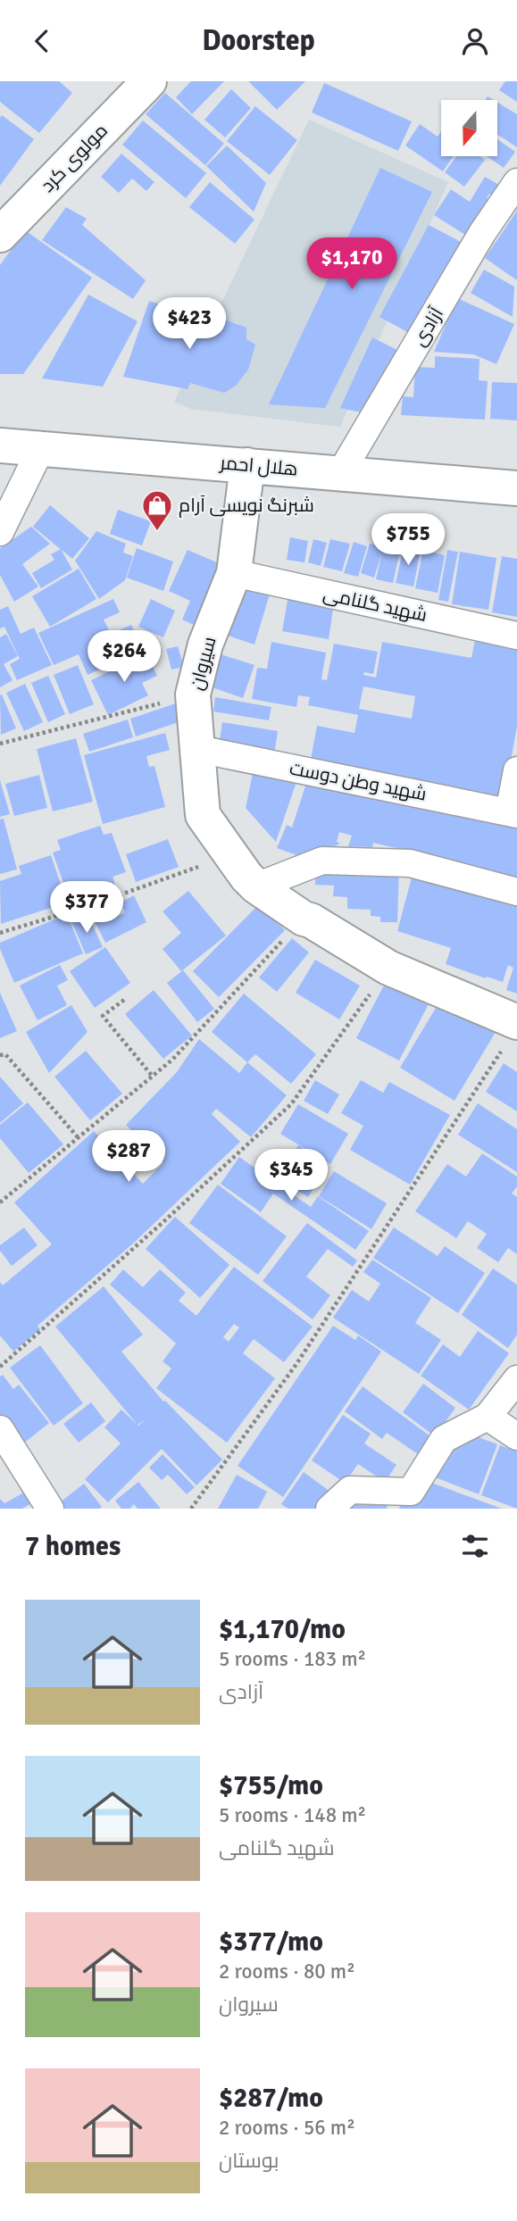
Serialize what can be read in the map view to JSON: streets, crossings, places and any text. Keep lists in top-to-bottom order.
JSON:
{
  "streets": {
    "street": [
      "مولوی کرد",
      "آزادی",
      "هلال احمر",
      "شهید گلنامی",
      "سیروان",
      "شهید وطن دوست"
    ]
  },
  "crossings": [
    ["آزادی", "هلال احمر"],
    ["هلال احمر", "سیروان"],
    ["شهید گلنامی", "سیروان"],
    ["سیروان", "شهید وطن دوست"]
  ],
  "places": {
    "shop": ["شبرنگ نویسی آرام"]
  },
  "north": "bottom",
  "page": {
    "header": "Doorstep",
    "price": [
      "$1,170",
      "$423",
      "$755",
      "$264",
      "$377",
      "$287",
      "$345"
    ],
    "heading": "7 homes",
    "list": [
      {
        "name": "$1,170/mo",
        "note": "5 rooms · 183 m² · آزادی"
      },
      {
        "name": "$755/mo",
        "note": "5 rooms · 148 m² · شهید گلنامی"
      },
      {
        "name": "$377/mo",
        "note": "2 rooms · 80 m² · سیروان"
      },
      {
        "name": "$287/mo",
        "note": "2 rooms · 56 m² · بوستان"
      }
    ]
  }
}
